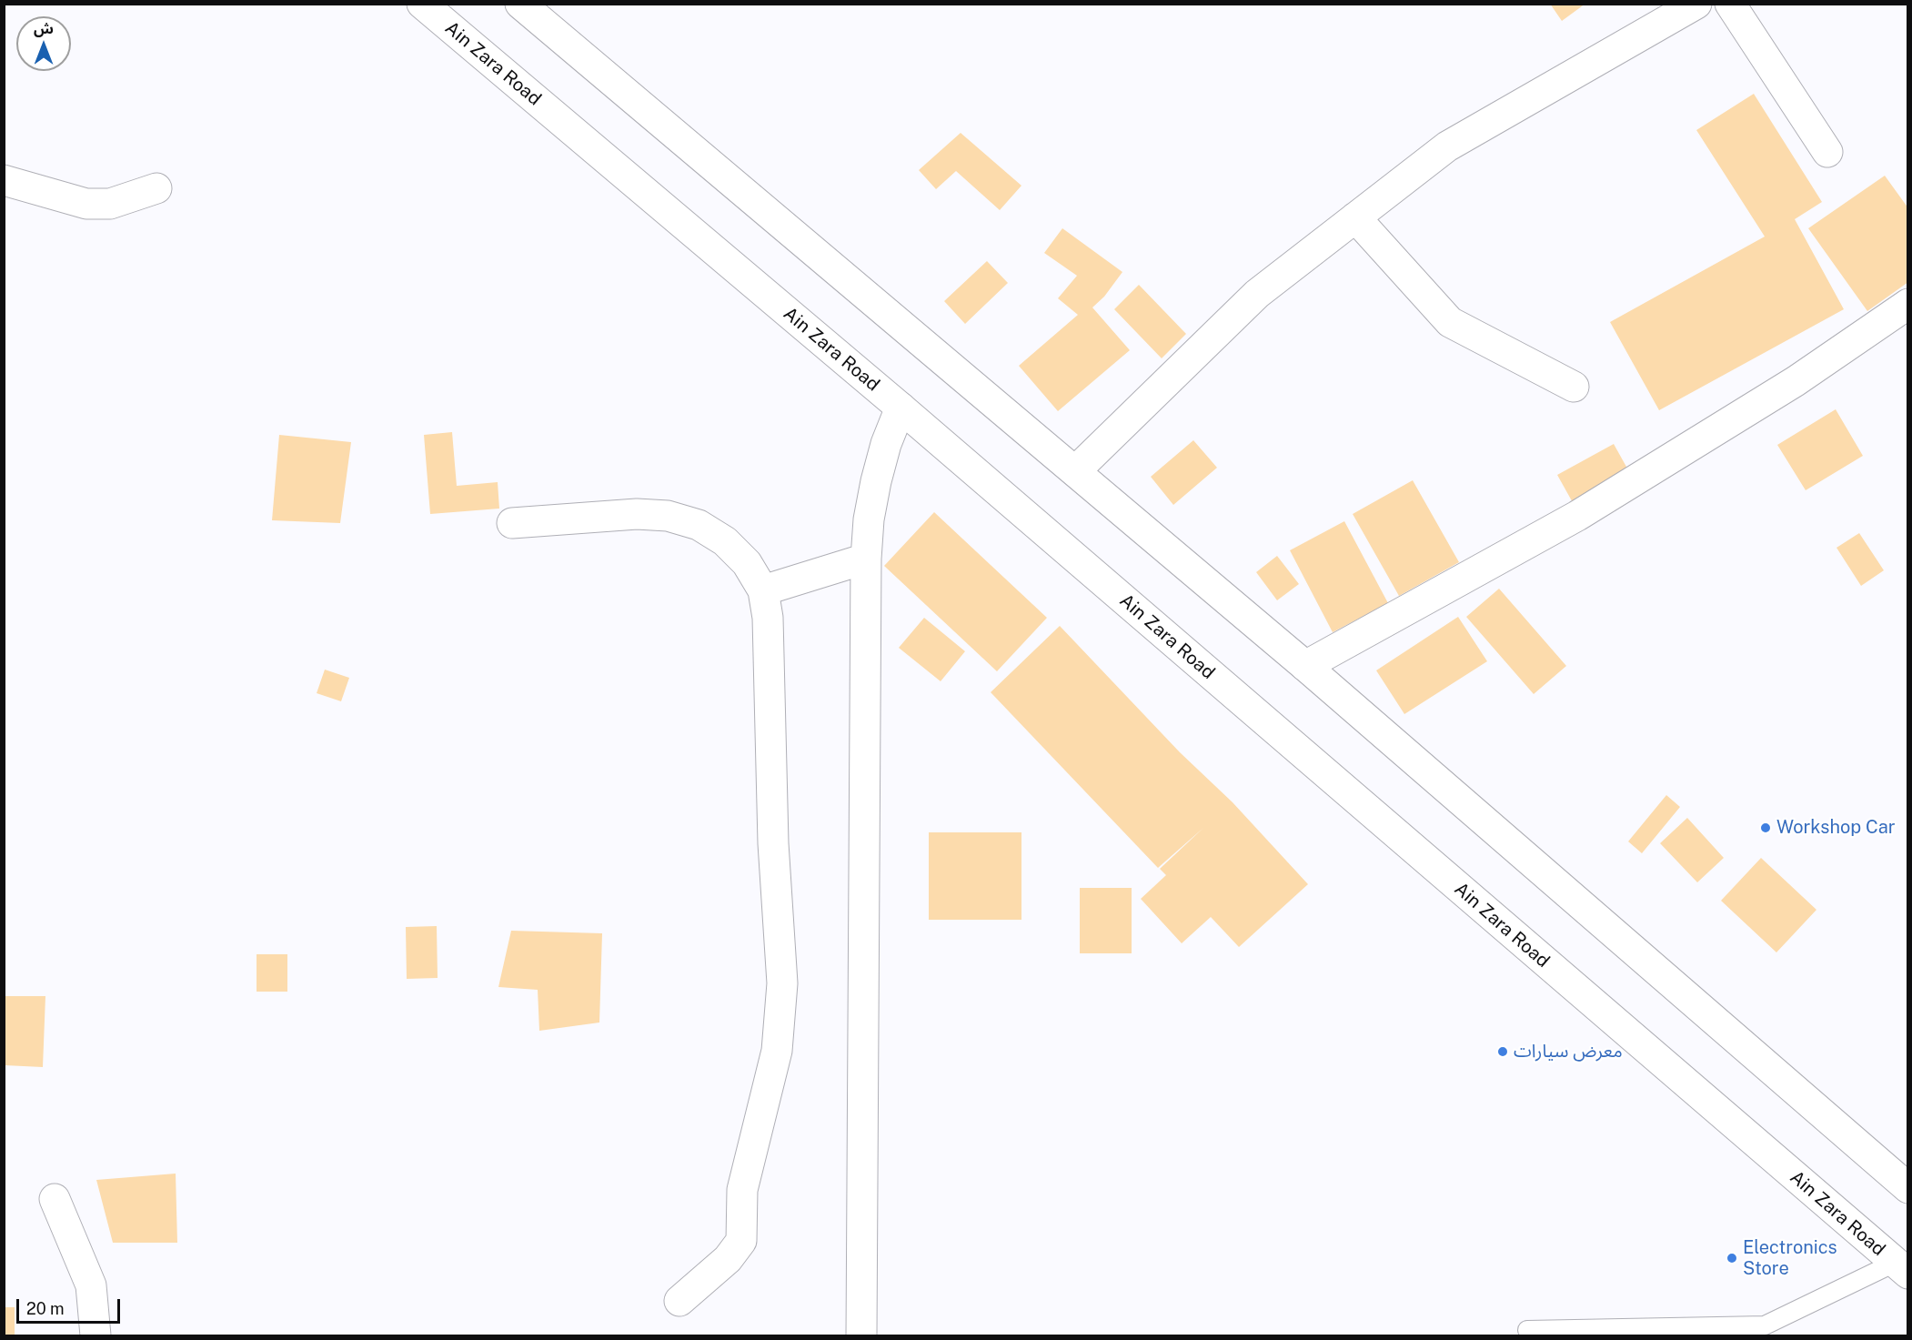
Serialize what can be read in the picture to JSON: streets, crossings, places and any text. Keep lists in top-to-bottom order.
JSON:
{
  "streets": {
    "street": ["Ain Zara Road"]
  },
  "places": ["Workshop Car", "معرض سيارات", "Electronics Store"],
  "scale_bar": "20 m",
  "north": "top"
}
